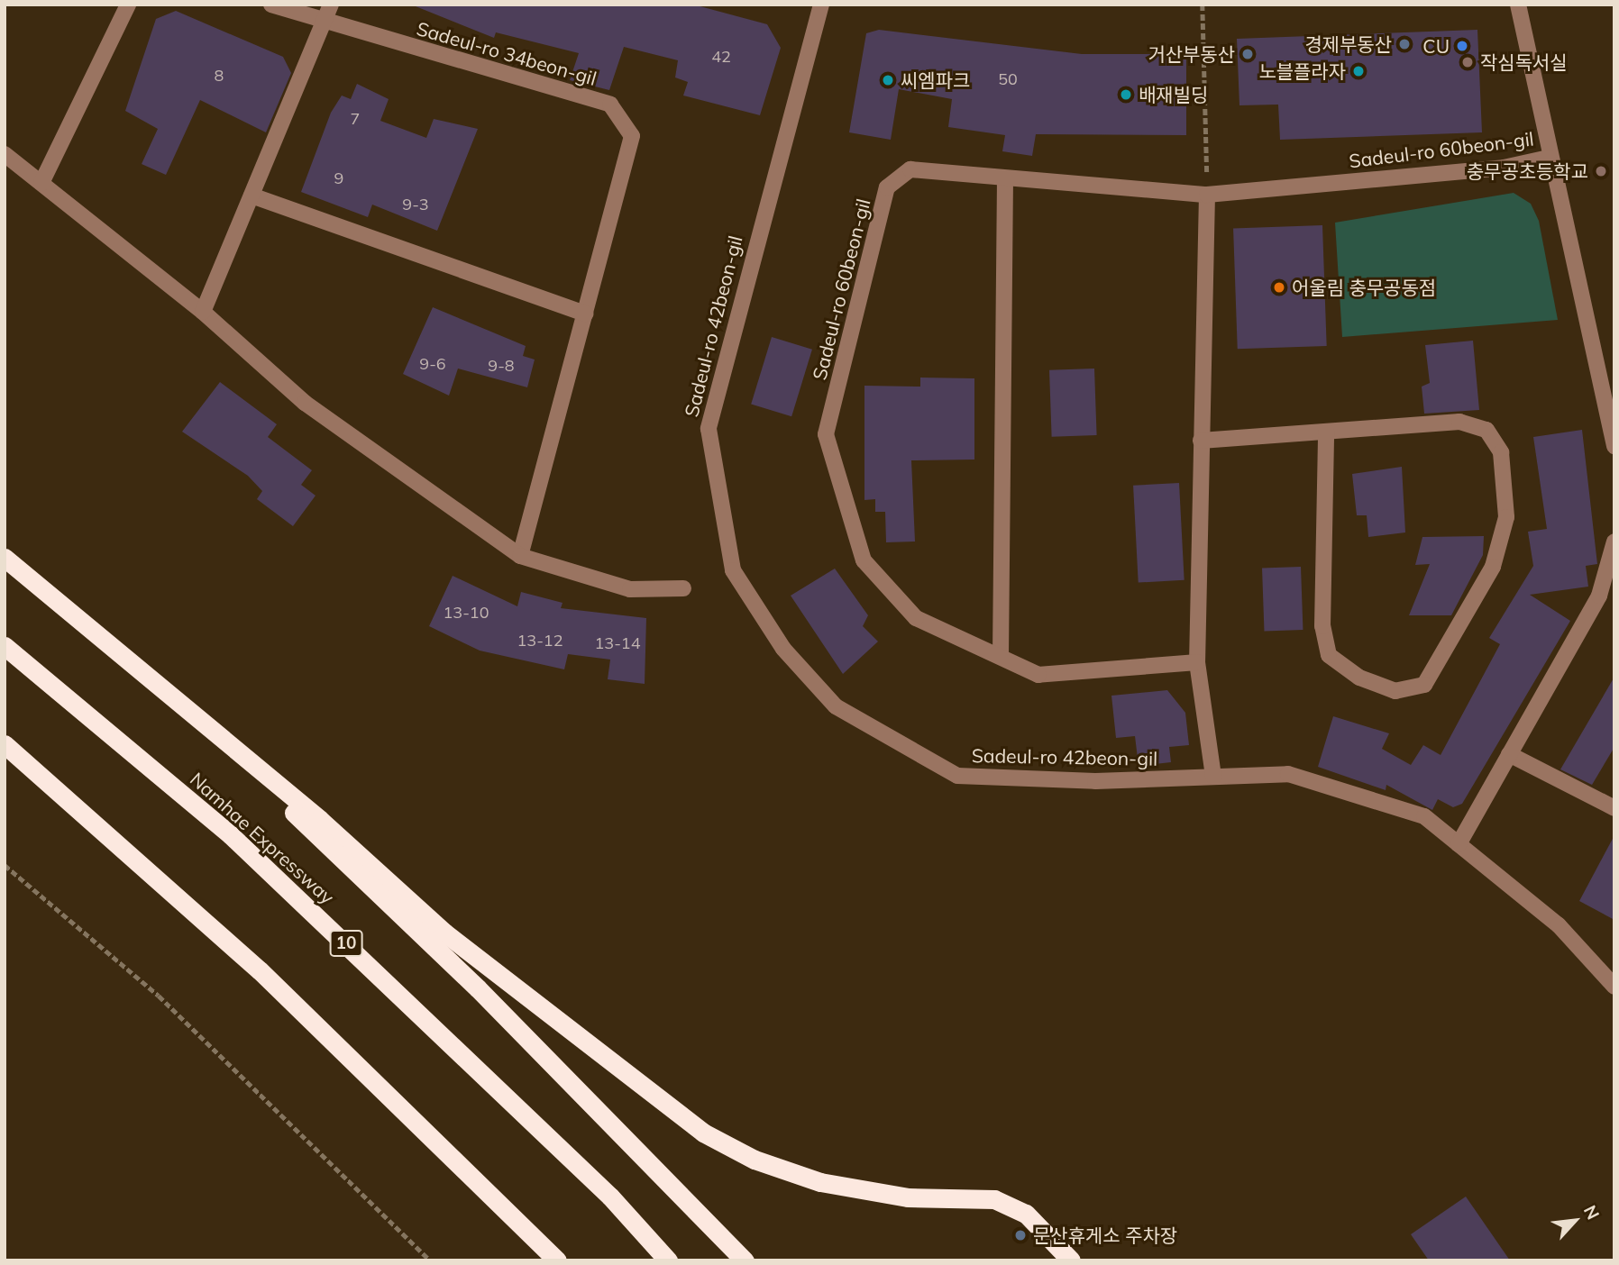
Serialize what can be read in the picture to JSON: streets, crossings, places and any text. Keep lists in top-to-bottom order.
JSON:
{
  "streets": {
    "highway": ["Namhae Expressway", "10"],
    "street": ["Sadeul-ro 34beon-gil", "Sadeul-ro 60beon-gil", "Sadeul-ro 42beon-gil"]
  },
  "places": [
    "경제부동산",
    "CU",
    "거산부동산",
    "작심독서실",
    "노블플라자",
    "씨엠파크",
    "배재빌딩",
    "충무공초등학교",
    "어울림 충무공동점",
    "문산휴게소 주차장"
  ],
  "house_numbers": [
    "42",
    "8",
    "50",
    "7",
    "9",
    "9-3",
    "9-6",
    "9-8",
    "13-10",
    "13-12",
    "13-14"
  ],
  "north": "top right"
}
